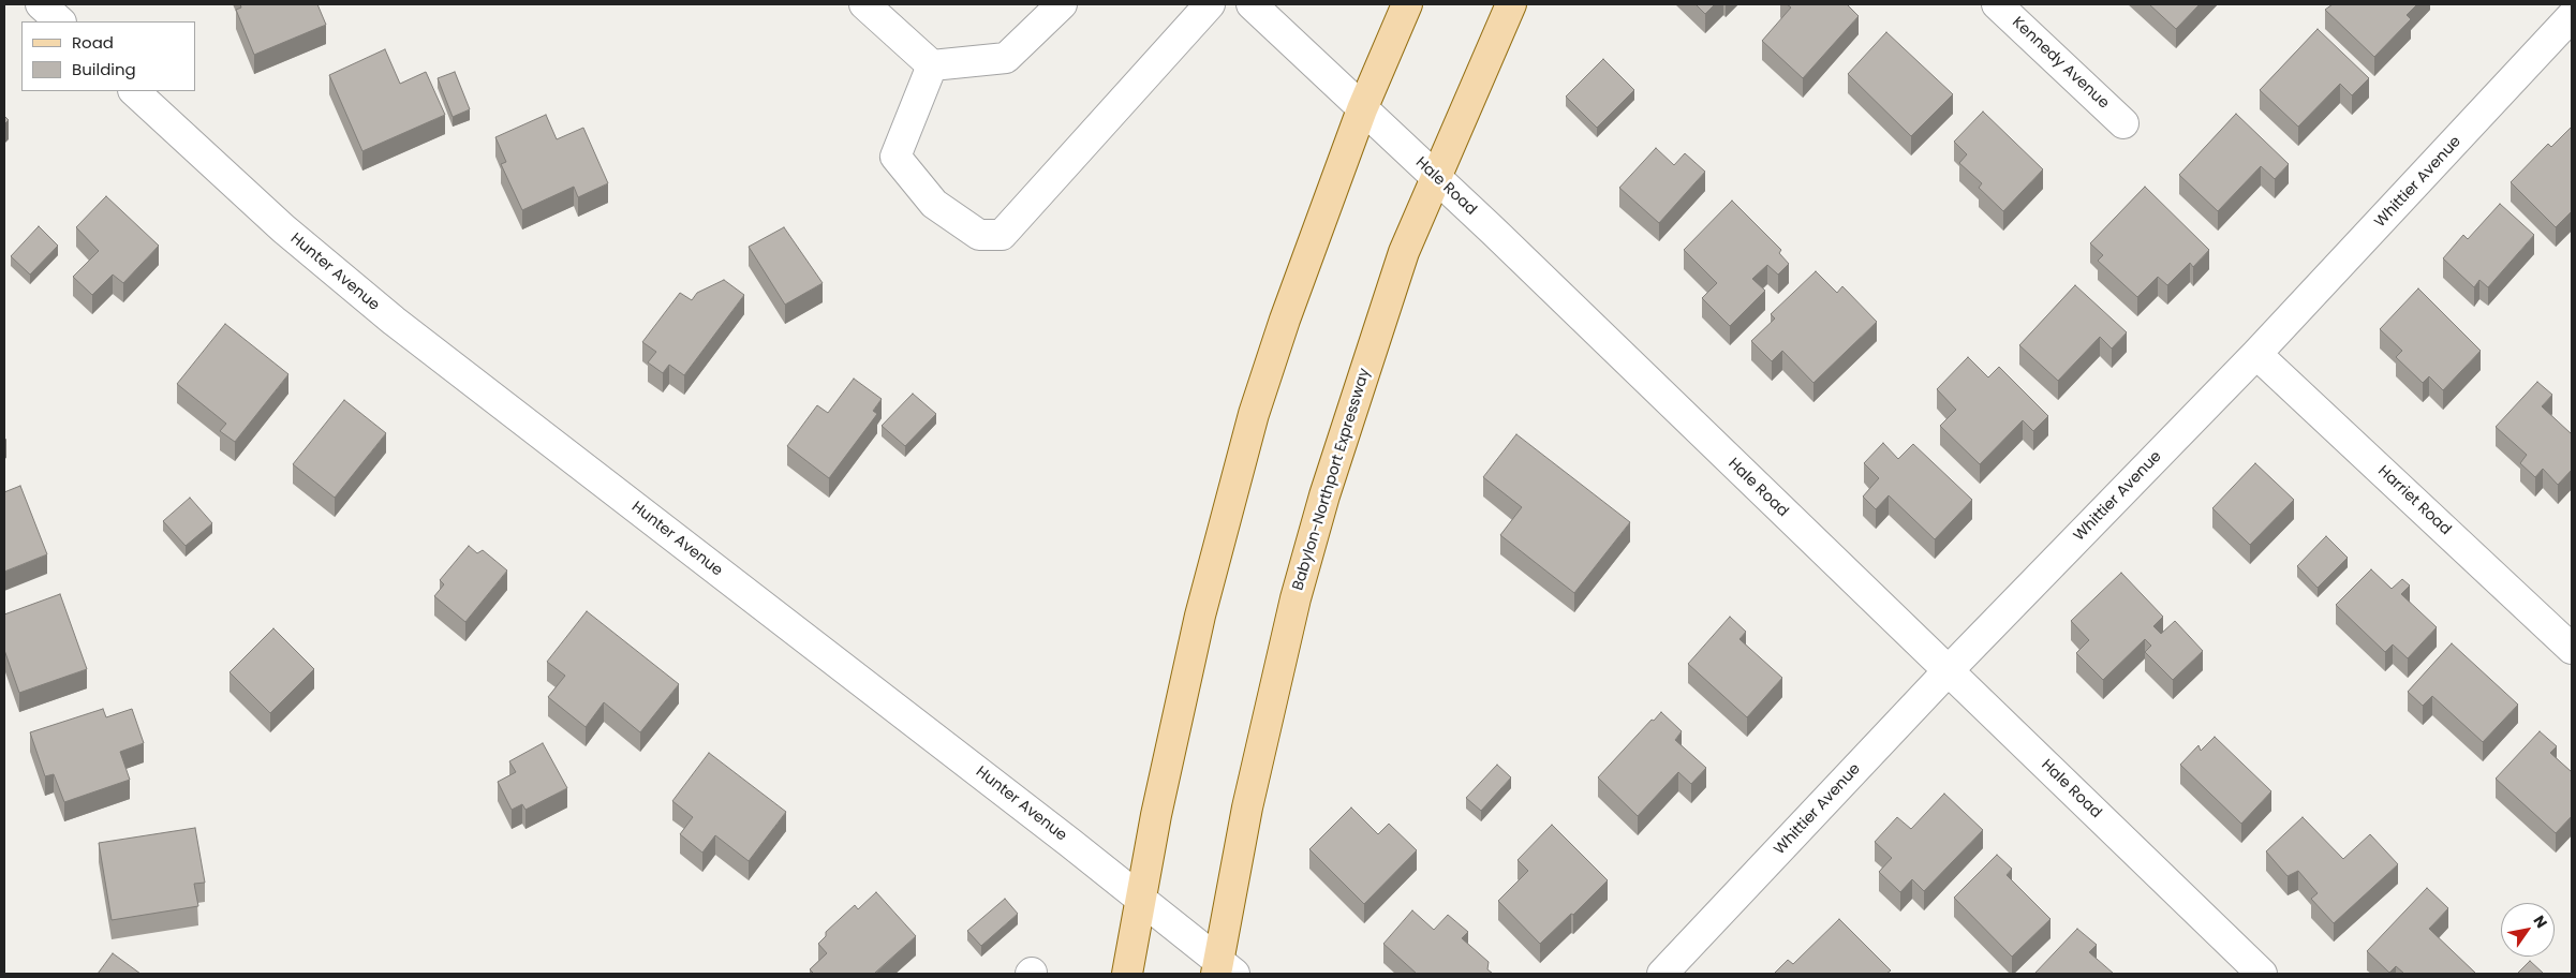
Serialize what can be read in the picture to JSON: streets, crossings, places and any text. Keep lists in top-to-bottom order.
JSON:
{
  "streets": {
    "main road": ["Babylon-Northport Expressway"],
    "street": [
      "Kennedy Avenue",
      "Whittier Avenue",
      "Hale Road",
      "Hunter Avenue",
      "Harriet Road"
    ]
  },
  "crossings": [
    ["Whittier Avenue", "Hale Road"],
    ["Whittier Avenue", "Harriet Road"],
    ["Hale Road", "Babylon-Northport Expressway"],
    ["Hunter Avenue", "Babylon-Northport Expressway"]
  ],
  "legend": ["Road", "Building"],
  "north": "top right"
}
